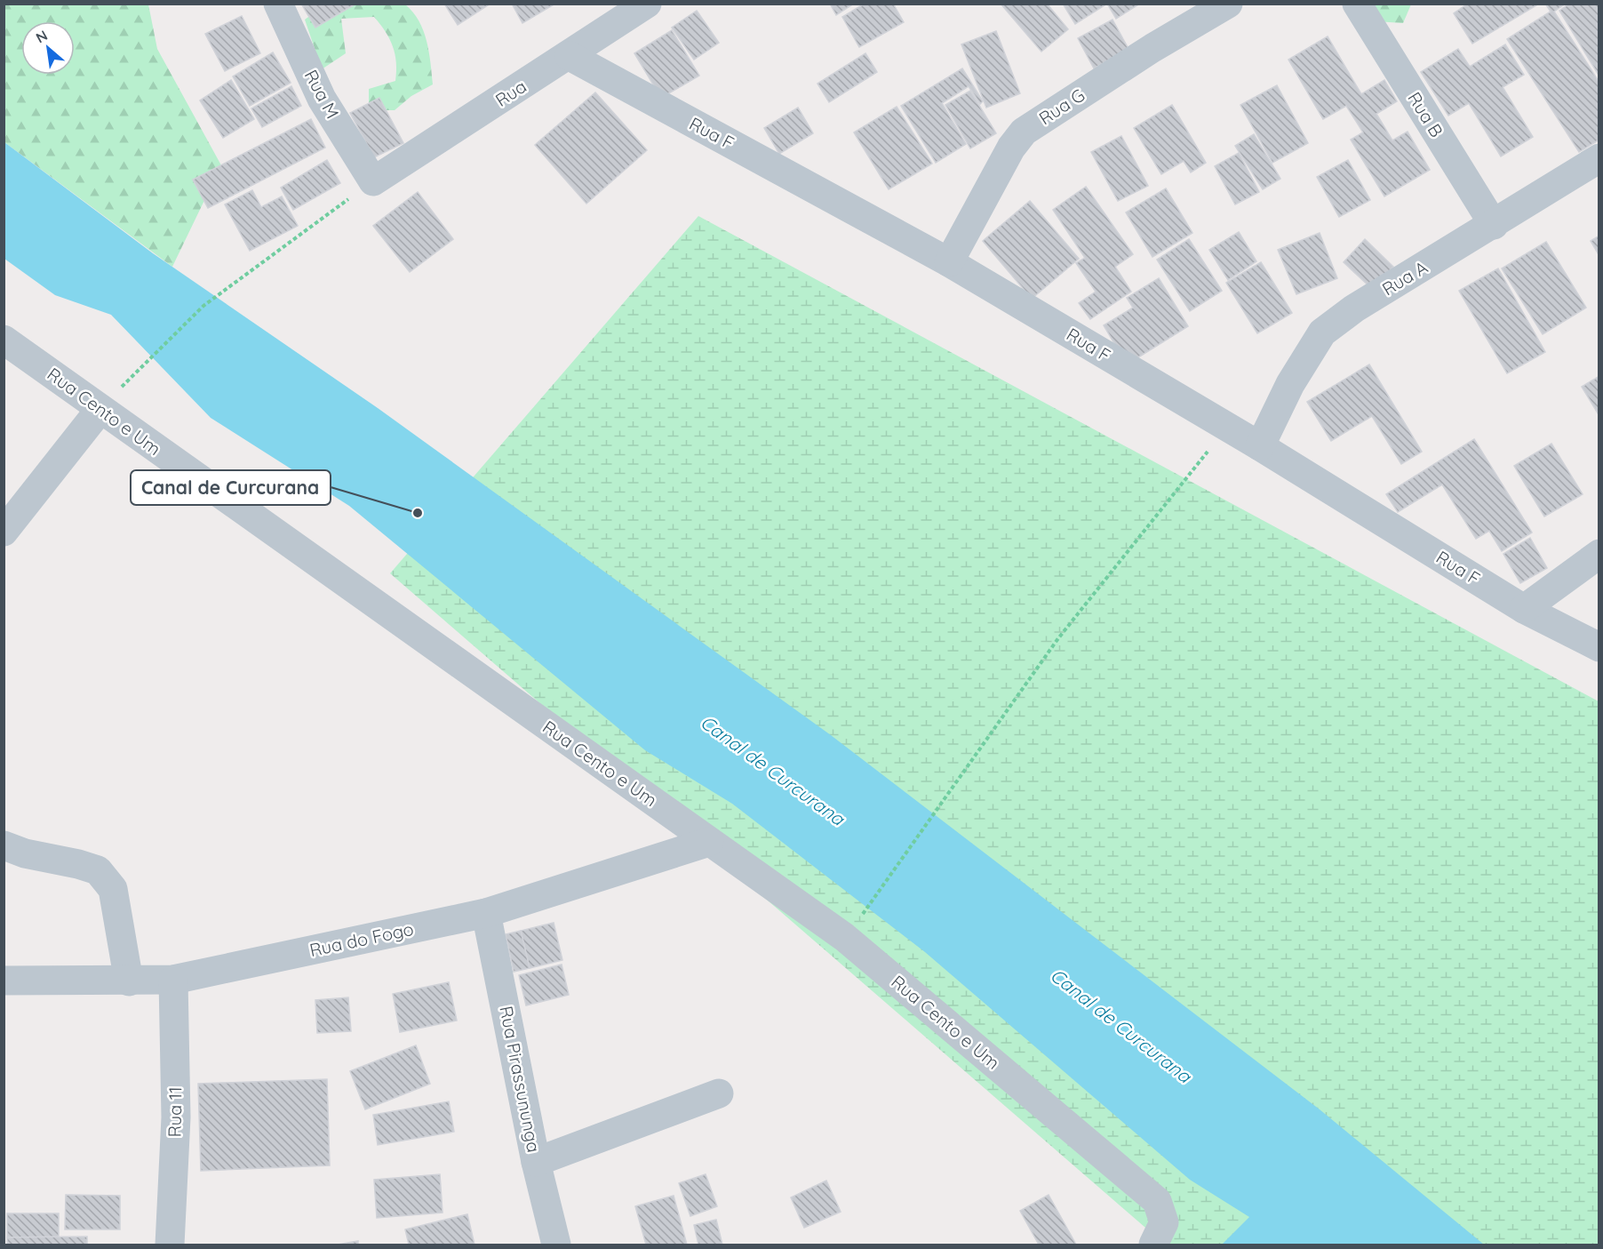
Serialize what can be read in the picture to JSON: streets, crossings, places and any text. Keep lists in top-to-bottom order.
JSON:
{
  "streets": {
    "street": [
      "Rua",
      "Rua M",
      "Rua G",
      "Rua B",
      "Rua F",
      "Rua A",
      "Rua Cento e Um",
      "Rua do Fogo",
      "Rua Pirassununga",
      "Rua 11"
    ]
  },
  "crossings": [
    ["Rua", "Rua M"],
    ["Rua", "Rua F"],
    ["Rua G", "Rua F"],
    ["Rua B", "Rua A"],
    ["Rua F", "Rua A"],
    ["Rua Cento e Um", "Rua do Fogo"],
    ["Rua do Fogo", "Rua Pirassununga"],
    ["Rua do Fogo", "Rua 11"]
  ],
  "water": ["Canal de Curcurana"],
  "places": ["Canal de Curcurana"],
  "north": "top left"
}
